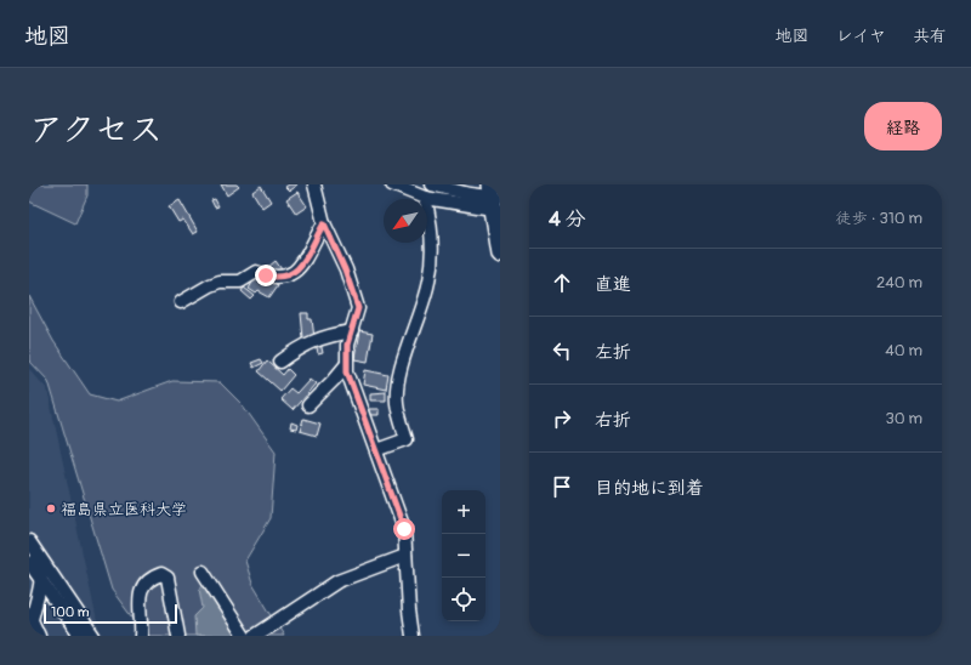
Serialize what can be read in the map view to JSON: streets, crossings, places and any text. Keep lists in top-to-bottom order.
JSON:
{
  "places": ["福島県立医科大学"],
  "scale_bar": "100 m",
  "north": "bottom left",
  "page": {
    "header": "地図",
    "nav": ["地図", "レイヤ", "共有"],
    "title": "アクセス",
    "buttons": "経路",
    "heading": ["4 分", "徒歩 · 310 m"],
    "list": [
      ["直進", "240 m"],
      ["左折", "40 m"],
      ["右折", "30 m"],
      "目的地に到着"
    ],
    "map_buttons": ["+", "−"],
    "scale": "100 m"
  }
}
